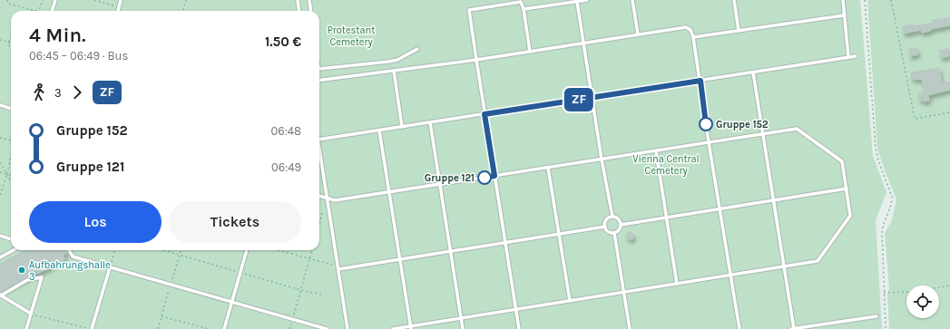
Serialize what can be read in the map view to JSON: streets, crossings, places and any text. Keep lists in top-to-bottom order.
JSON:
{
  "parks": ["Protestant Cemetery", "Vienna Central Cemetery"],
  "places": ["Gruppe 152", "Gruppe 121", "Aufbahrungshalle 3"],
  "lines": ["bus line ZF"],
  "page": {
    "on_map": "ZF",
    "heading": ["4 Min.", "06:45 – 06:49 · Bus", "1.50 €"],
    "legs": ["3", "ZF"],
    "list": [
      {
        "name": "Gruppe 152",
        "value": "06:48"
      },
      {
        "name": "Gruppe 121",
        "value": "06:49"
      }
    ],
    "buttons": ["Los", "Tickets"]
  }
}
